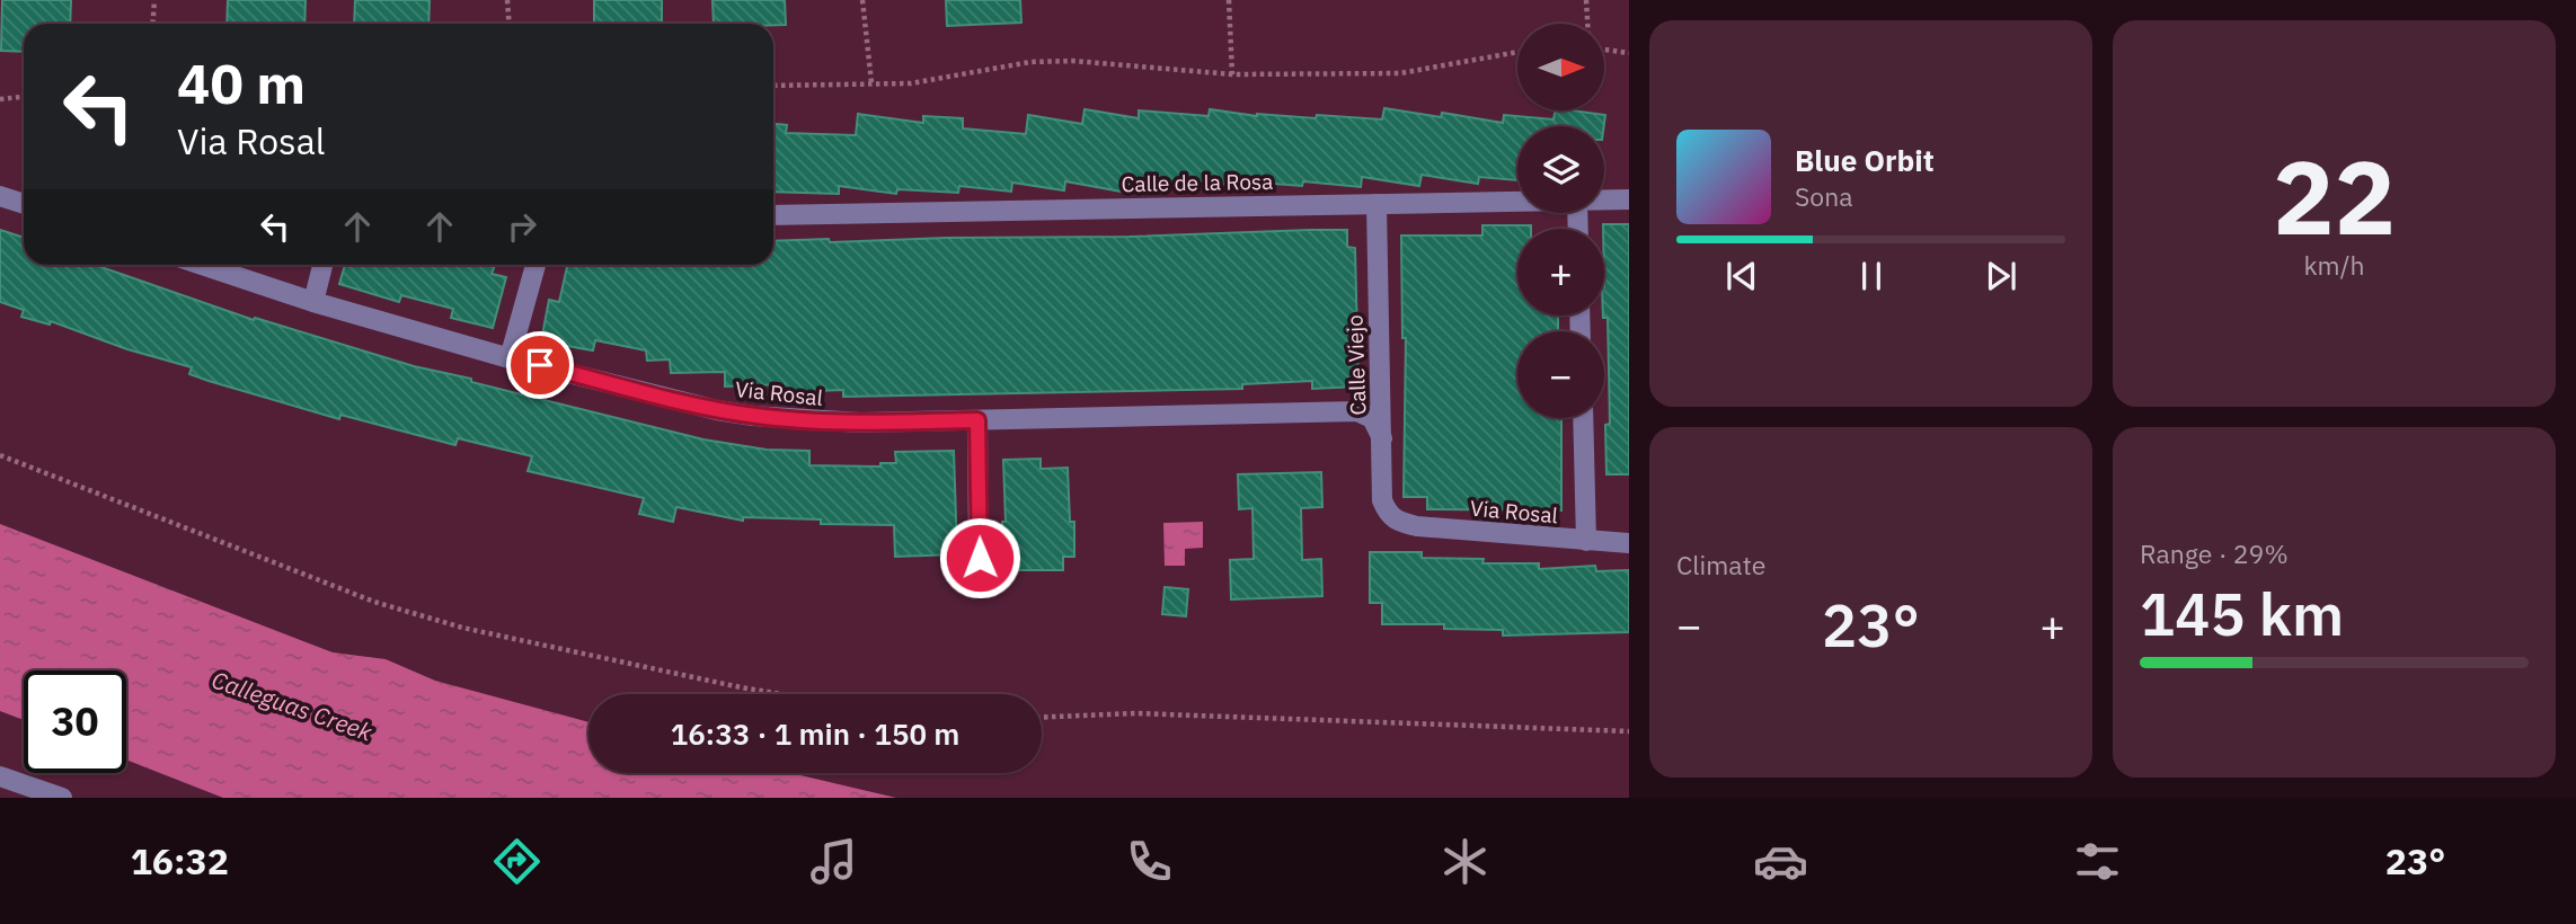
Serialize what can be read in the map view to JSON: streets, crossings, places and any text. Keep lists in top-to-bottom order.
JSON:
{
  "streets": {
    "street": ["Calle de la Rosa", "Calle Viejo", "Via Rosal"]
  },
  "crossings": [
    ["Calle de la Rosa", "Calle Viejo"],
    ["Calle Viejo", "Via Rosal"]
  ],
  "water": ["Calleguas Creek"],
  "north": "right",
  "page": {
    "tile": [
      ["22", "km/h"],
      "Climate",
      ["Range · 29%", "145 km"]
    ],
    "map_buttons": ["+", "−"],
    "turn": ["40 m", "Via Rosal"],
    "song": ["Blue Orbit", "Sona"],
    "heat": ["−", "23°", "+"],
    "limit": "30",
    "trip": "16:33 · 1 min · 150 m",
    "tabs": ["16:32", "23°"]
  }
}
